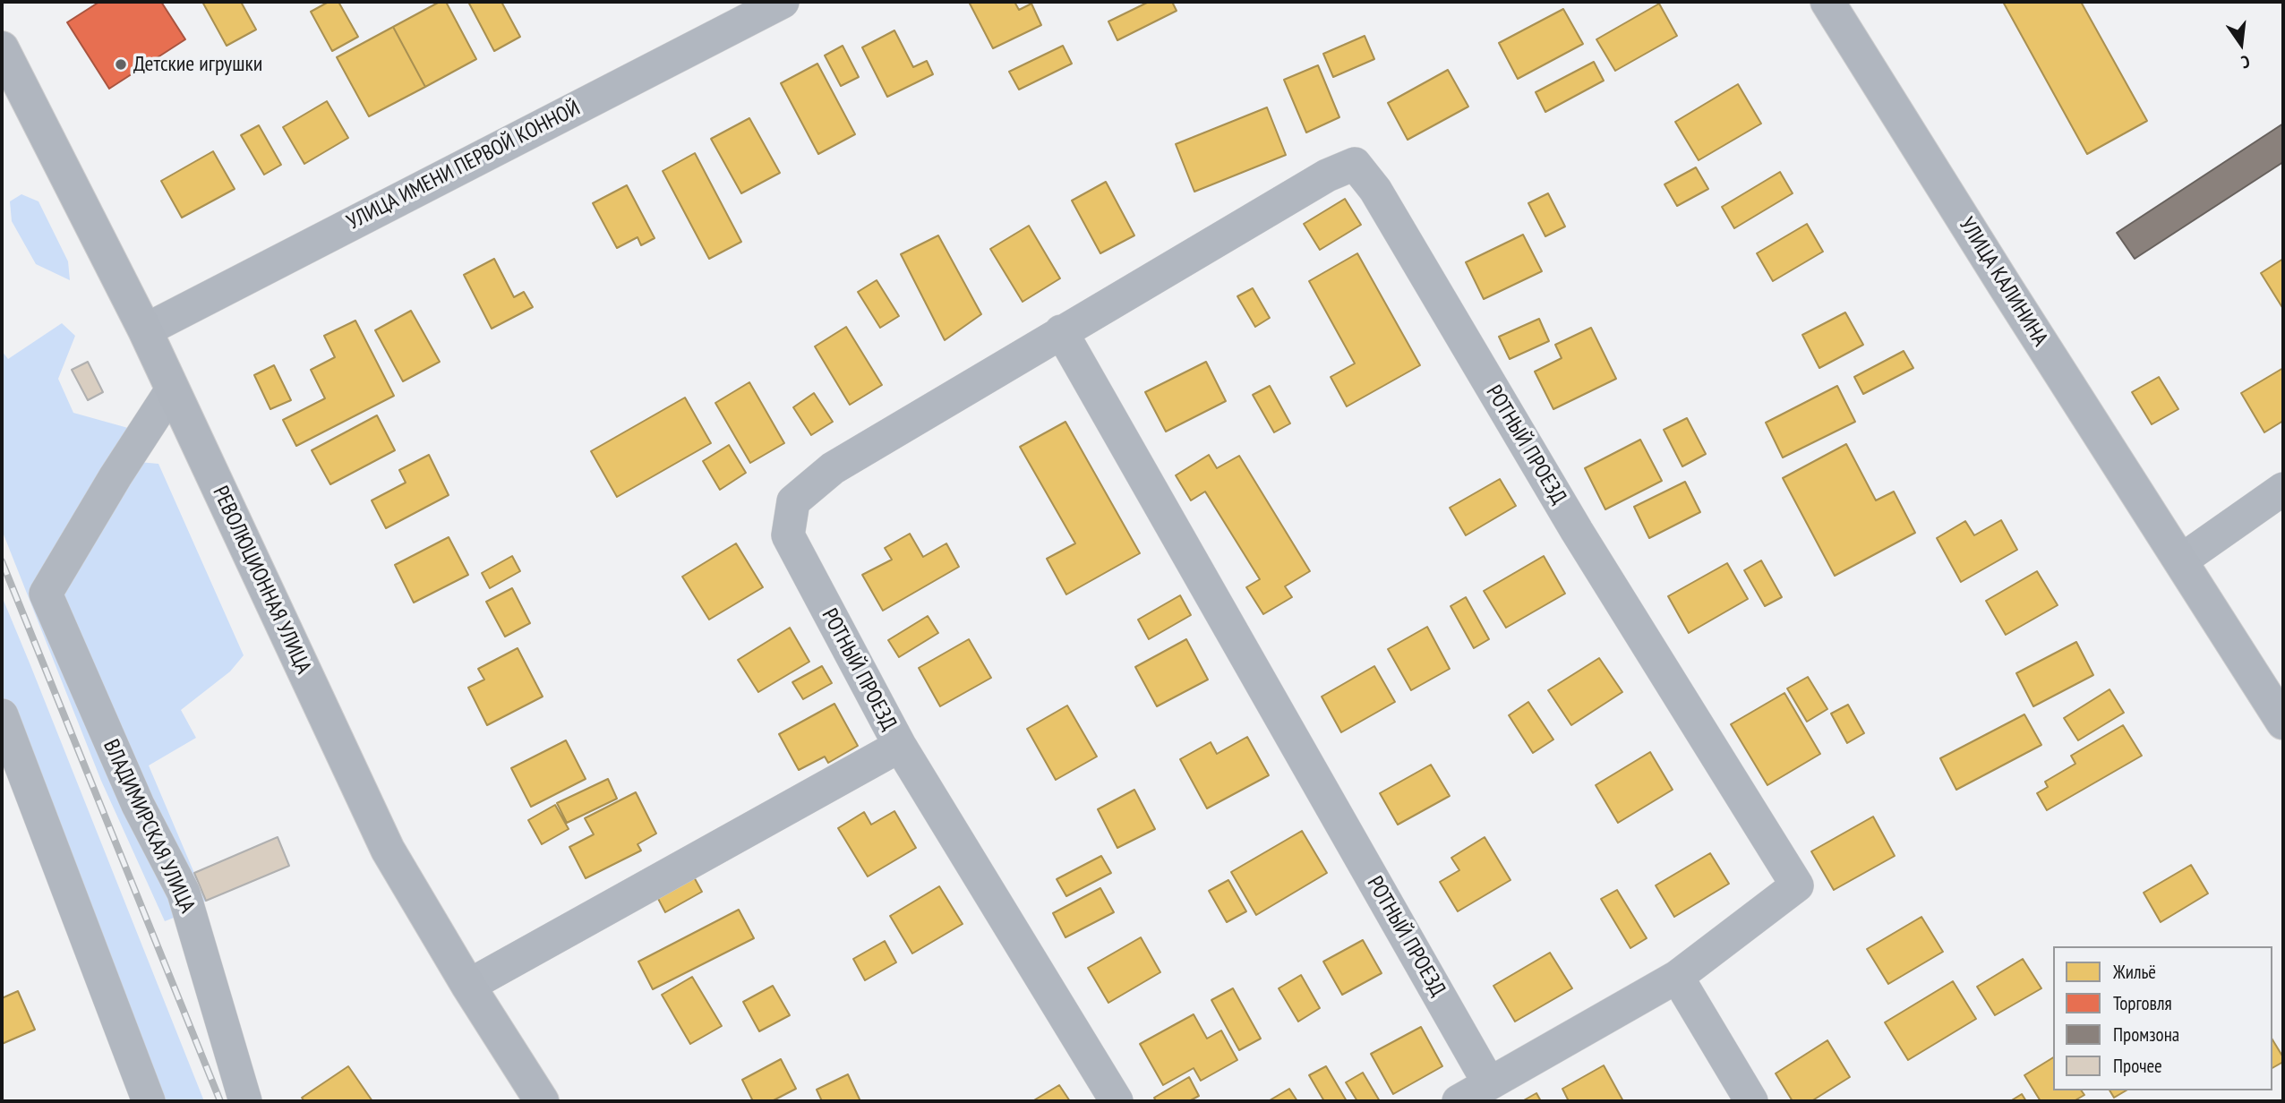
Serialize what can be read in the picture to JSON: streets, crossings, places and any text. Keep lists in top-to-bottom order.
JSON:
{
  "streets": {
    "street": [
      "УЛИЦА ИМЕНИ ПЕРВОЙ КОННОЙ",
      "УЛИЦА КАЛИНИНА",
      "РОТНЫЙ ПРОЕЗД",
      "РЕВОЛЮЦИОННАЯ УЛИЦА",
      "ВЛАДИМИРСКАЯ УЛИЦА"
    ]
  },
  "crossings": [
    ["УЛИЦА ИМЕНИ ПЕРВОЙ КОННОЙ", "РЕВОЛЮЦИОННАЯ УЛИЦА"],
    ["РЕВОЛЮЦИОННАЯ УЛИЦА", "ВЛАДИМИРСКАЯ УЛИЦА"]
  ],
  "places": ["Детские игрушки"],
  "legend": [
    "Жильё",
    "Торговля",
    "Промзона",
    "Прочее"
  ],
  "north": "bottom"
}
